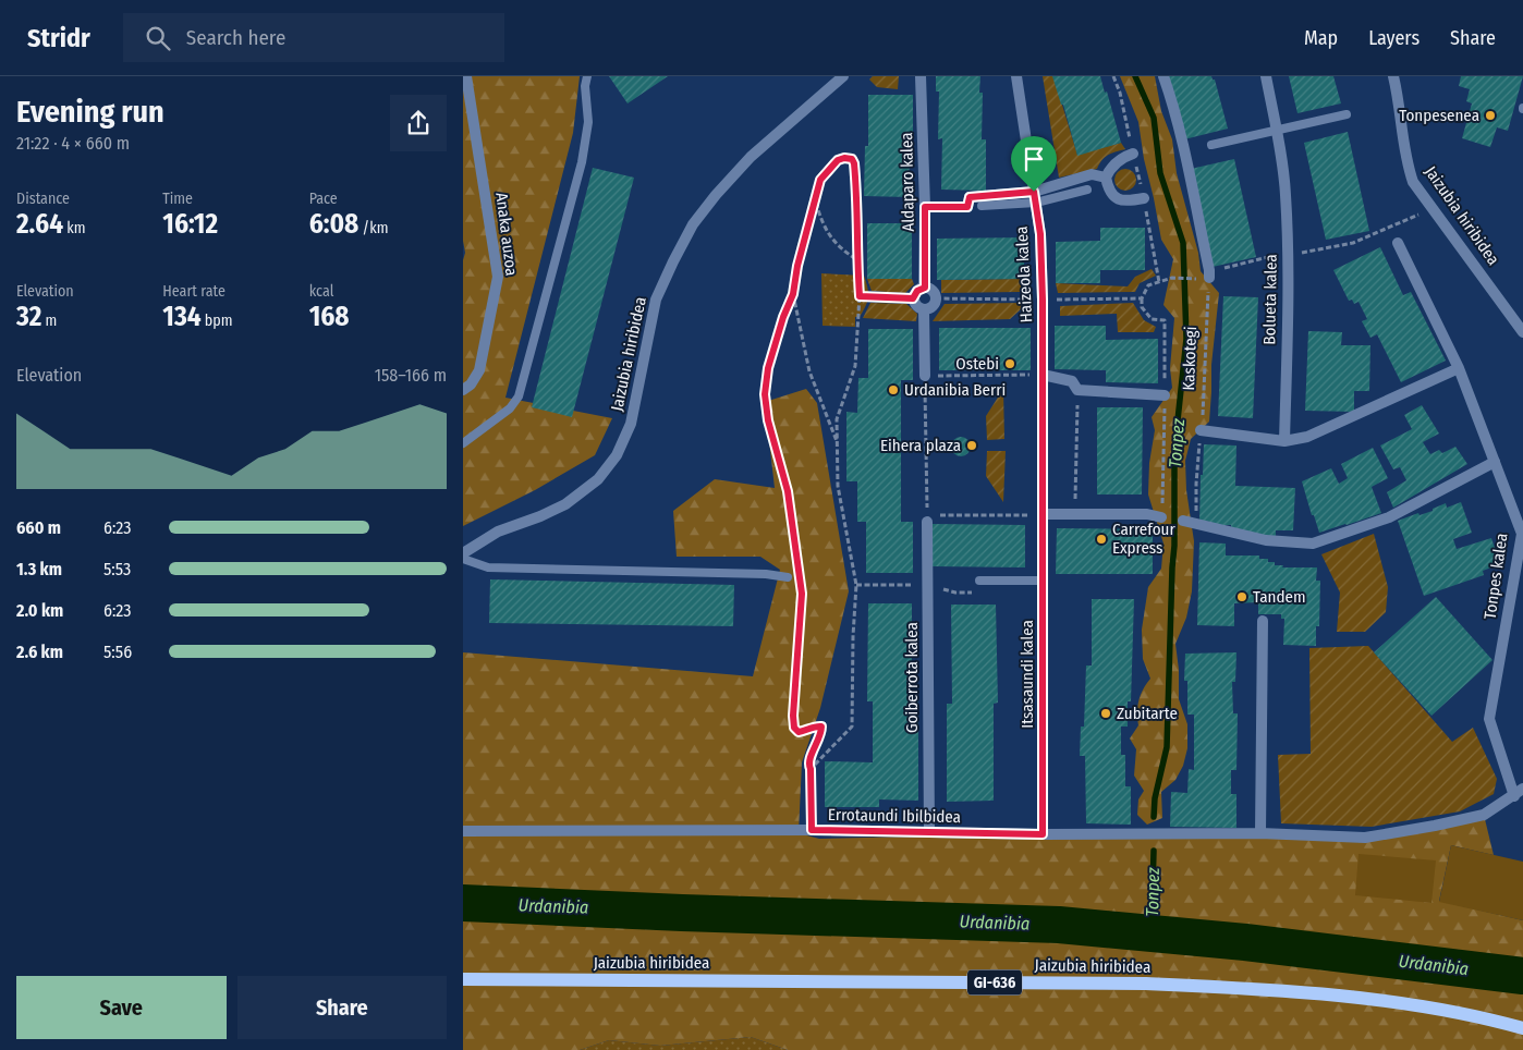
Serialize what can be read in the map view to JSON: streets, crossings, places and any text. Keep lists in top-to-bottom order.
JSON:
{
  "streets": {
    "main road": ["Jaizubia hiribidea", "GI-636"],
    "street": [
      "Aldaparo kalea",
      "Anaka auzoa",
      "Haizeola kalea",
      "Bolueta kalea",
      "Tonpes kalea",
      "Itsasaundi kalea",
      "Goiberrota kalea",
      "Errotaundi Ibilbidea"
    ],
    "path": ["Kaskotegi"]
  },
  "crossings": [
    ["Tonpes kalea", "Errotaundi Ibilbidea"],
    ["Itsasaundi kalea", "Errotaundi Ibilbidea"],
    ["Goiberrota kalea", "Errotaundi Ibilbidea"]
  ],
  "water": ["Tonpez", "Urdanibia"],
  "places": [
    "Tonpesenea",
    "Ostebi",
    "Urdanibia Berri",
    "Eihera plaza",
    "Carrefour Express",
    "Tandem",
    "Zubitarte"
  ],
  "page": {
    "header": "Stridr",
    "search": "Search here",
    "nav": ["Map", "Layers", "Share"],
    "heading": ["Evening run", "21:22 · 4 × 660 m"],
    "stats": [
      ["Distance", "2.64 km"],
      ["Time", "16:12"],
      ["Pace", "6:08 /km"],
      ["Elevation", "32 m"],
      ["Heart rate", "134 bpm"],
      ["kcal", "168"]
    ],
    "chart": ["Elevation", "158–166 m"],
    "list": [
      {
        "name": "660 m",
        "note": "6:23"
      },
      {
        "name": "1.3 km",
        "note": "5:53"
      },
      {
        "name": "2.0 km",
        "note": "6:23"
      },
      {
        "name": "2.6 km",
        "note": "5:56"
      }
    ],
    "buttons": ["Save", "Share"]
  }
}
